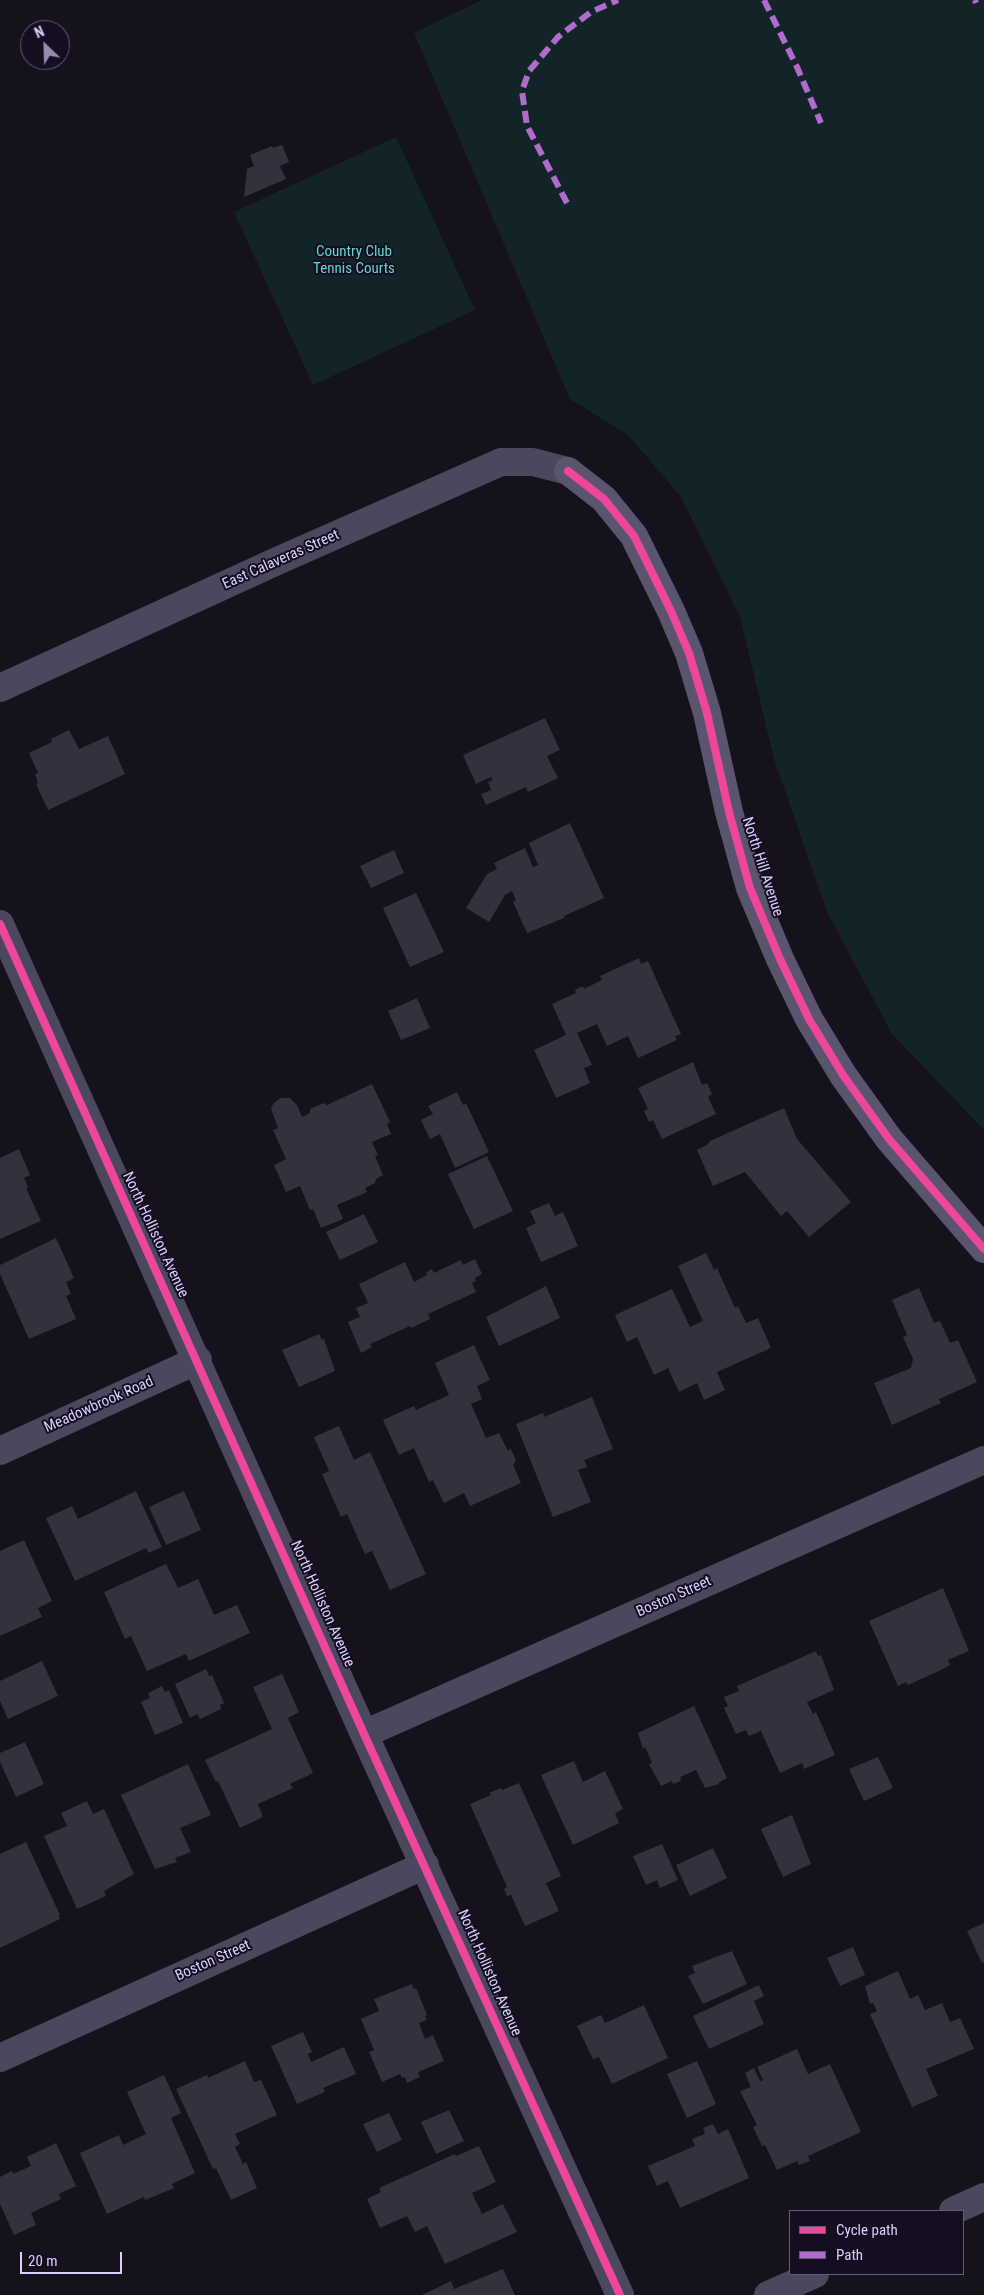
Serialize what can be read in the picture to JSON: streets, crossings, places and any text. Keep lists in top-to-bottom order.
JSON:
{
  "streets": {
    "street": [
      "East Calaveras Street",
      "North Hill Avenue",
      "North Holliston Avenue",
      "Meadowbrook Road",
      "Boston Street"
    ]
  },
  "crossings": [
    ["East Calaveras Street", "North Hill Avenue"],
    ["North Holliston Avenue", "Meadowbrook Road"],
    ["North Holliston Avenue", "Boston Street"]
  ],
  "parks": ["Country Club Tennis Courts"],
  "legend": ["Cycle path", "Path"],
  "scale_bar": "20 m",
  "north": "top left"
}
